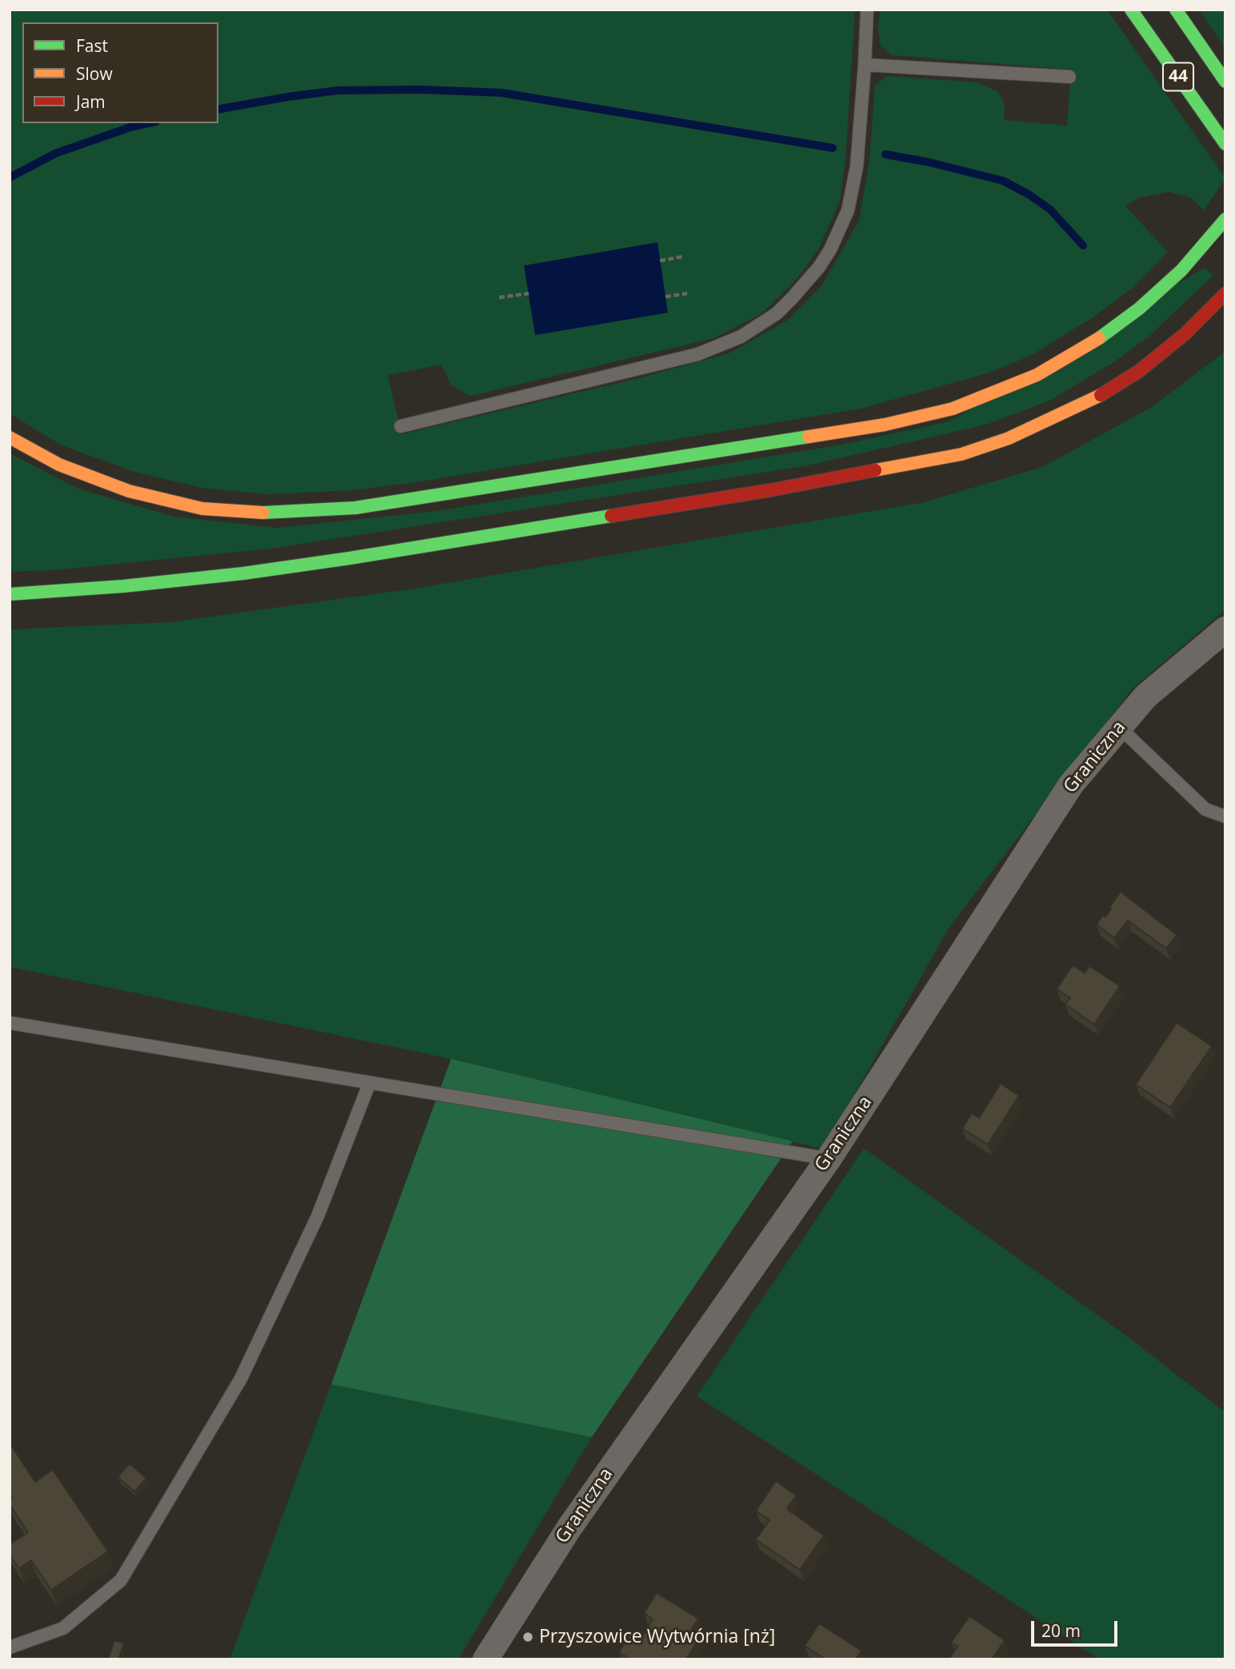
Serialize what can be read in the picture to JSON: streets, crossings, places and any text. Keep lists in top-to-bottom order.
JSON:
{
  "streets": {
    "main road": ["44"],
    "street": ["Graniczna"]
  },
  "places": ["Przyszowice Wytwórnia [nż]"],
  "legend": ["Fast", "Slow", "Jam"],
  "scale_bar": "20 m"
}
